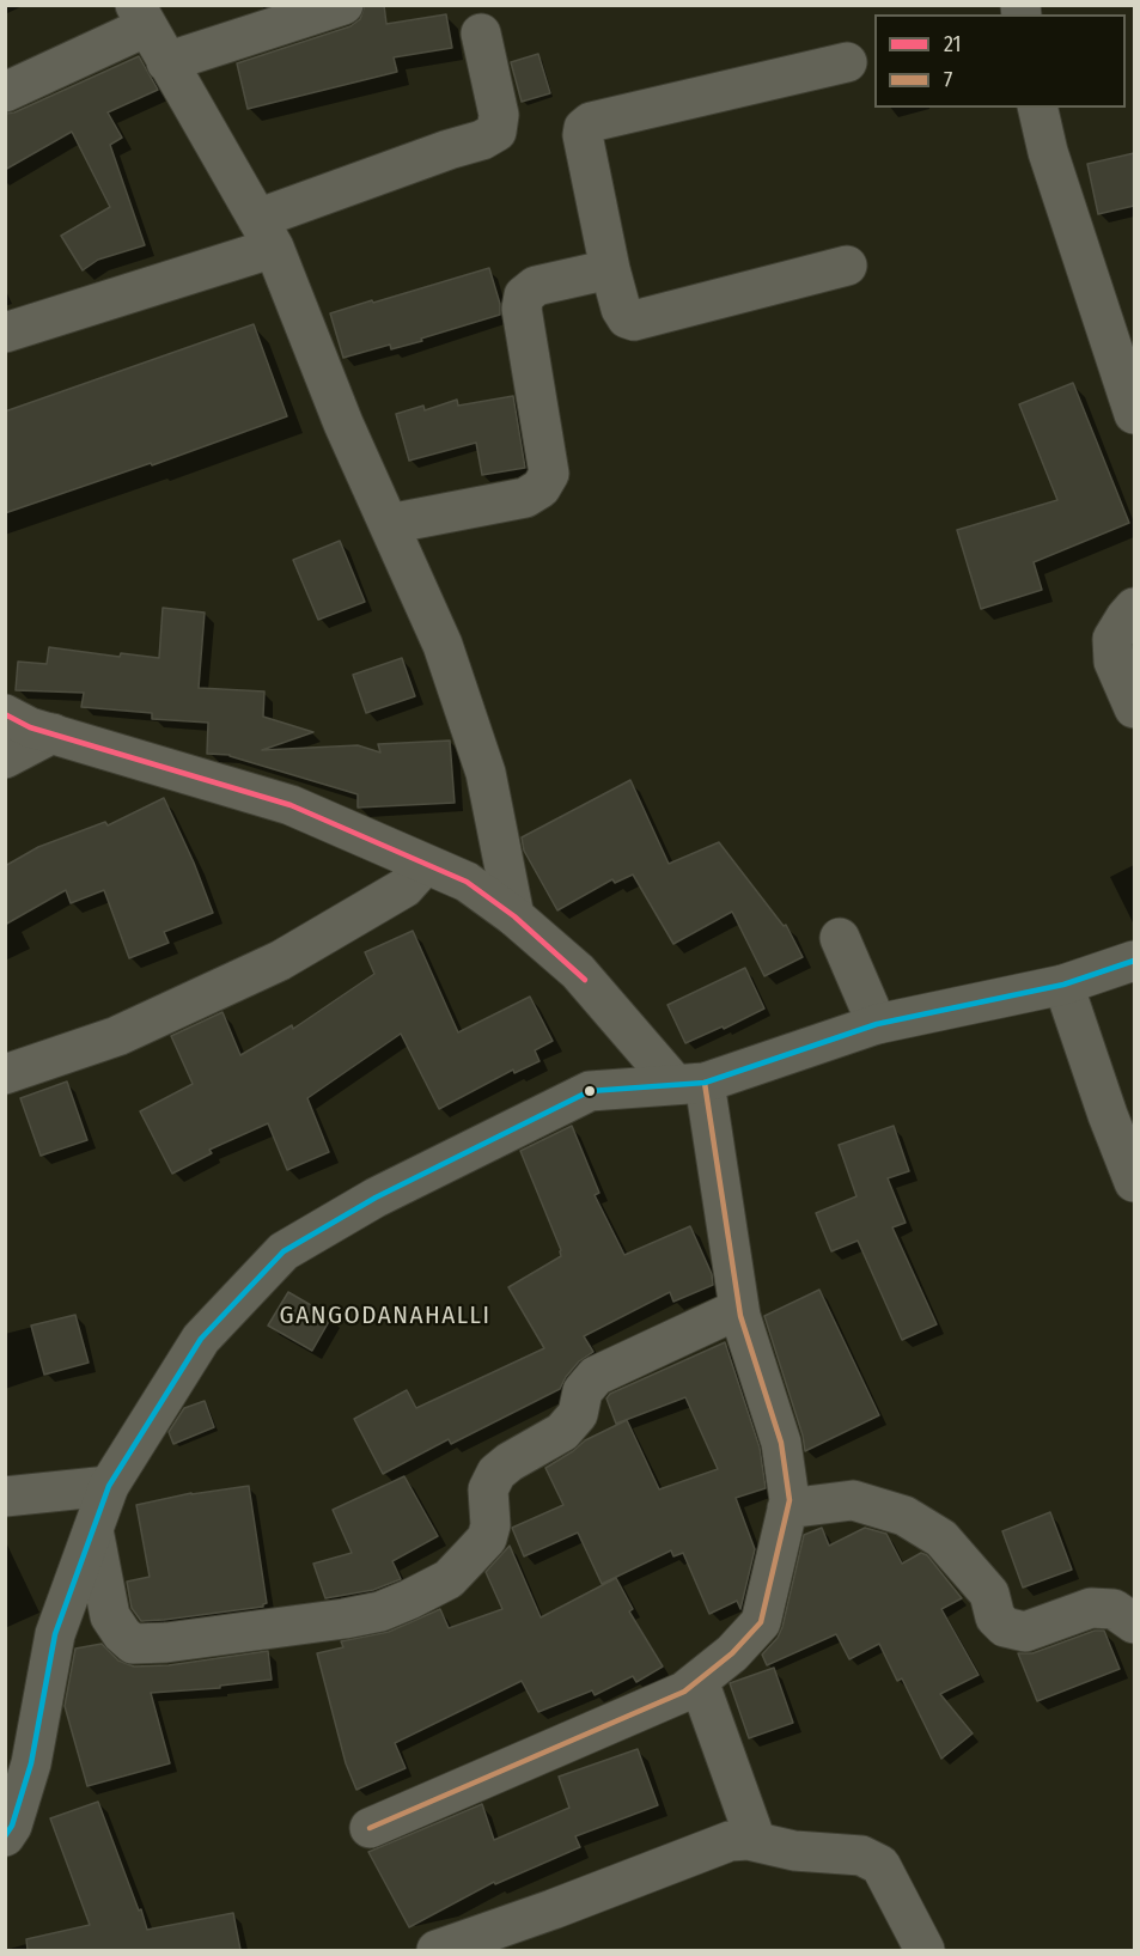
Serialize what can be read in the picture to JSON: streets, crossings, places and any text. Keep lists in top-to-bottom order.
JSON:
{
  "districts": ["GANGODANAHALLI"],
  "lines": ["transit line 21", "transit line 7"],
  "legend": ["21", "7"]
}
